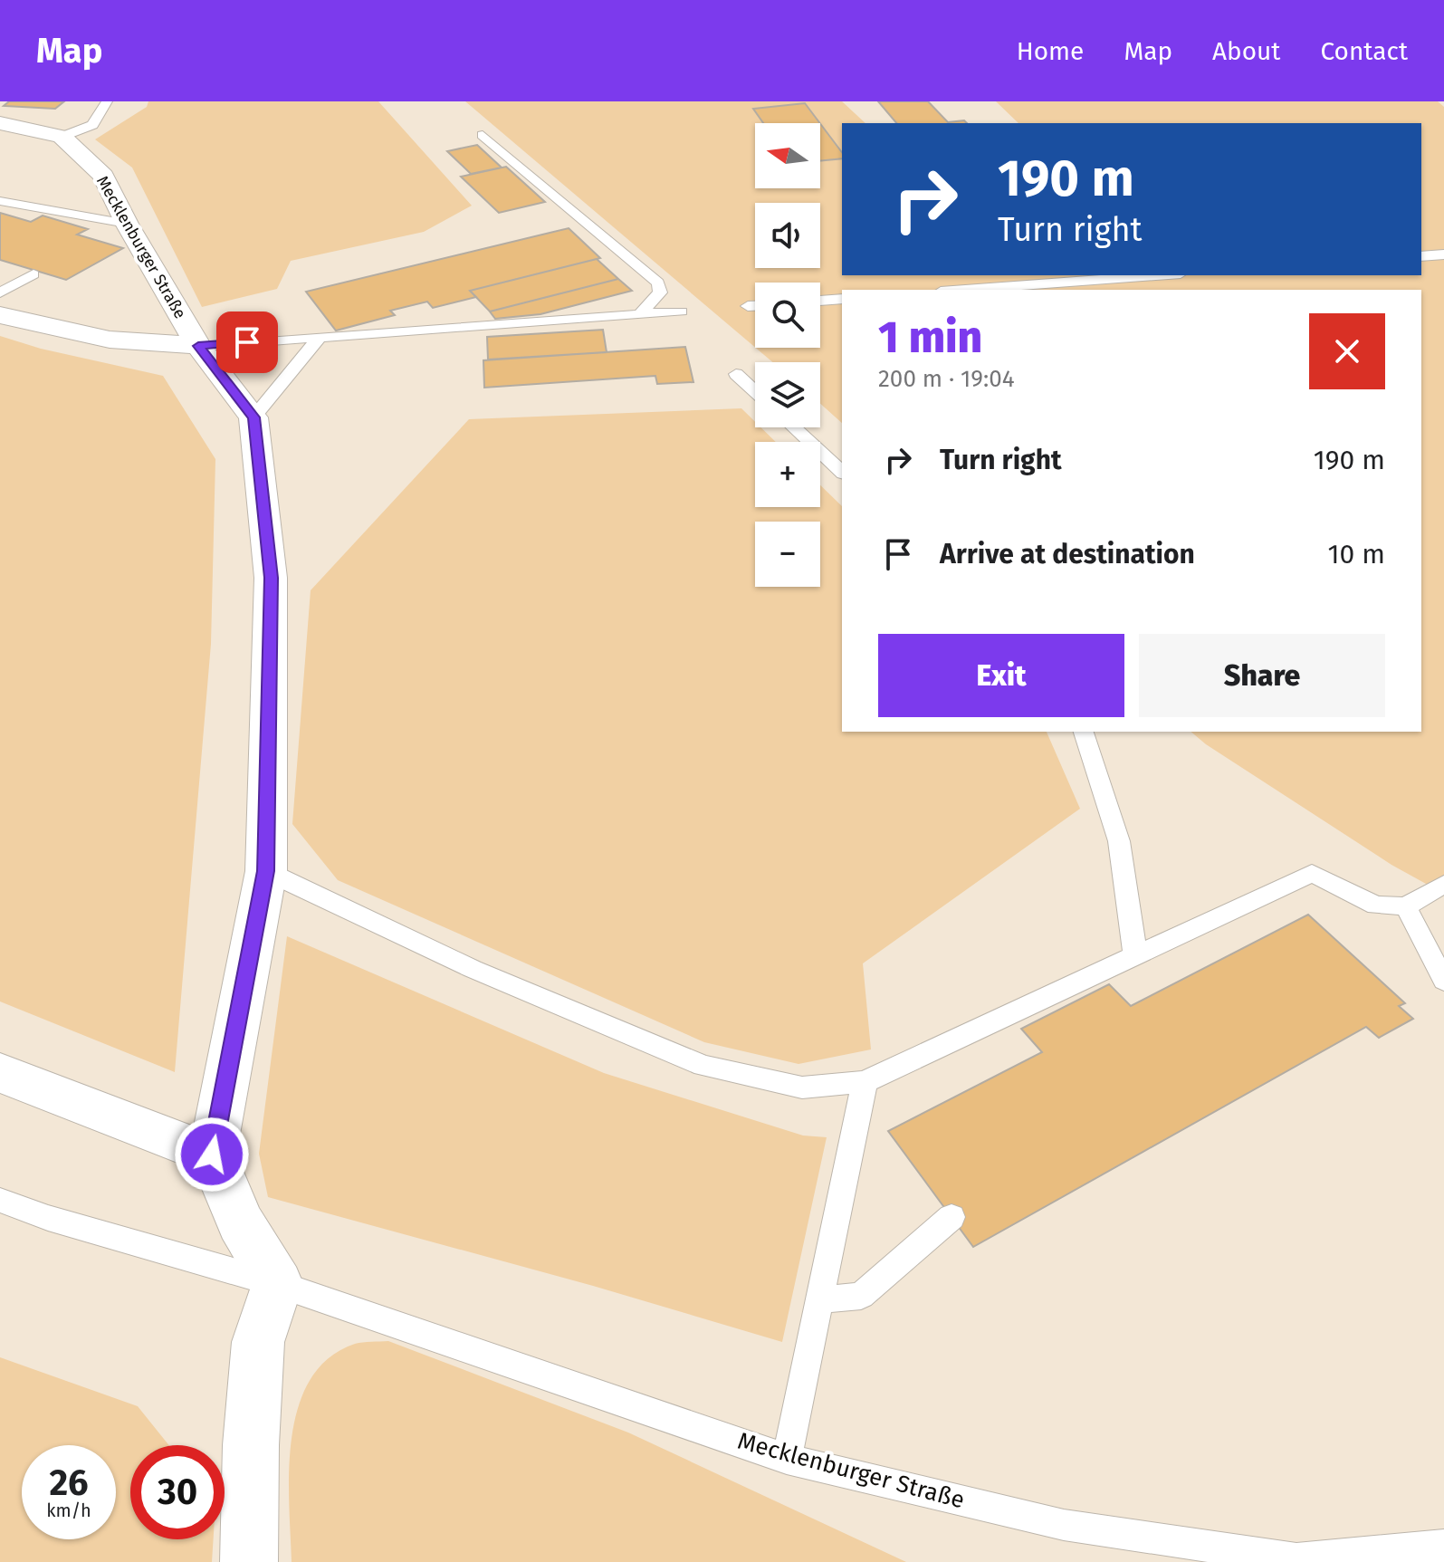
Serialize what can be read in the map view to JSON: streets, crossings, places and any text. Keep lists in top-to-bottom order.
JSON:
{
  "streets": {
    "street": ["Mecklenburger Straße"]
  },
  "north": "left",
  "page": {
    "header": "Map",
    "nav": [
      "Home",
      "Map",
      "About",
      "Contact"
    ],
    "map_buttons": ["+", "−"],
    "turn": ["190 m", "Turn right"],
    "heading": ["1 min", "200 m · 19:04"],
    "list": [
      {
        "name": "Turn right",
        "value": "190 m"
      },
      {
        "name": "Arrive at destination",
        "value": "10 m"
      }
    ],
    "buttons": ["Exit", "Share"],
    "speed": "26 km/h",
    "limit": "30"
  }
}
